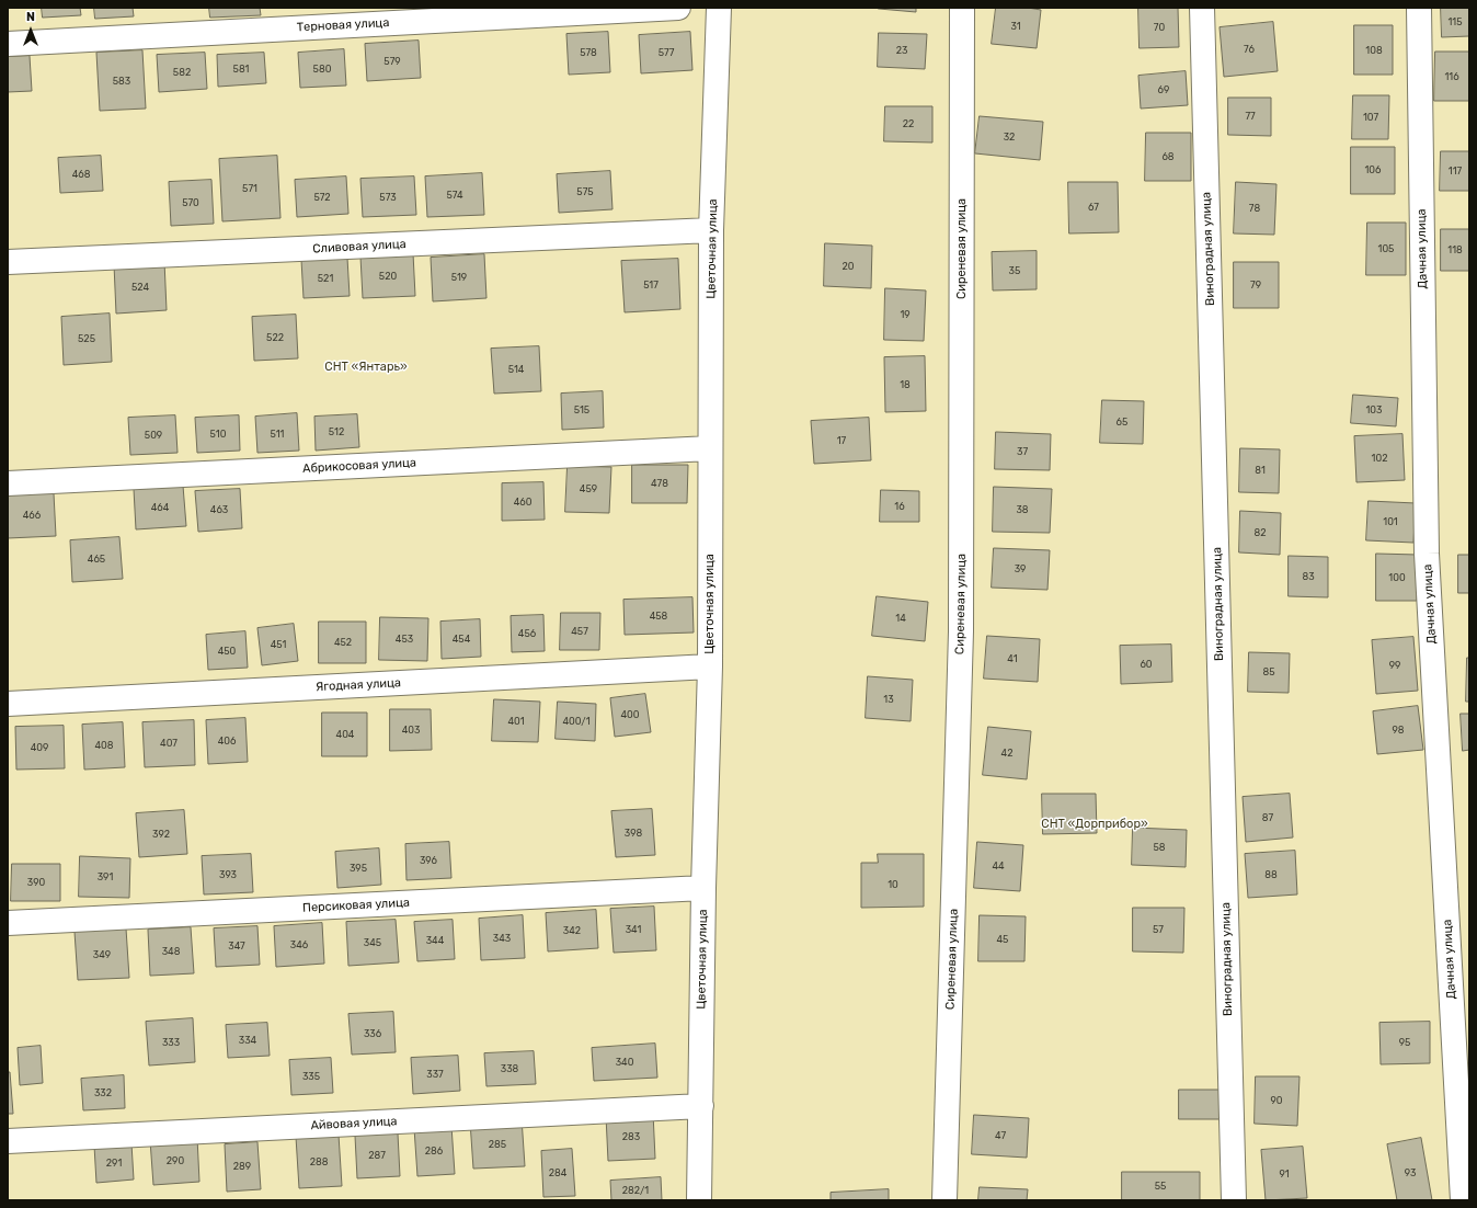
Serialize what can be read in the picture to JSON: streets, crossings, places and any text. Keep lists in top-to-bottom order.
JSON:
{
  "streets": {
    "street": [
      "Терновая улица",
      "Сливовая улица",
      "Цветочная улица",
      "Сиреневая улица",
      "Виноградная улица",
      "Дачная улица",
      "Абрикосовая улица",
      "Ягодная улица",
      "Персиковая улица",
      "Айвовая улица"
    ]
  },
  "crossings": [
    ["Сливовая улица", "Цветочная улица"],
    ["Цветочная улица", "Абрикосовая улица"],
    ["Цветочная улица", "Ягодная улица"],
    ["Цветочная улица", "Персиковая улица"],
    ["Цветочная улица", "Айвовая улица"]
  ],
  "parks": ["СНТ «Янтарь»", "СНТ «Дорприбор»"],
  "house_numbers": [
    "115",
    "31",
    "70",
    "76",
    "23",
    "108",
    "578",
    "577",
    "579",
    "581",
    "580",
    "582",
    "116",
    "583",
    "69",
    "77",
    "107",
    "22",
    "32",
    "68",
    "106",
    "117",
    "468",
    "571",
    "575",
    "574",
    "572",
    "573",
    "570",
    "67",
    "78",
    "105",
    "118",
    "20",
    "35",
    "520",
    "519",
    "521",
    "517",
    "79",
    "524",
    "19",
    "522",
    "525",
    "514",
    "18",
    "515",
    "103",
    "65",
    "512",
    "510",
    "511",
    "509",
    "17",
    "37",
    "102",
    "81",
    "478",
    "459",
    "460",
    "16",
    "464",
    "463",
    "38",
    "466",
    "101",
    "82",
    "465",
    "39",
    "83",
    "100",
    "458",
    "14",
    "457",
    "456",
    "453",
    "454",
    "452",
    "451",
    "450",
    "41",
    "60",
    "99",
    "85",
    "13",
    "400",
    "401",
    "400/1",
    "403",
    "98",
    "404",
    "406",
    "407",
    "408",
    "409",
    "42",
    "87",
    "398",
    "392",
    "58",
    "396",
    "44",
    "395",
    "393",
    "88",
    "391",
    "390",
    "10",
    "341",
    "57",
    "342",
    "343",
    "45",
    "344",
    "345",
    "346",
    "347",
    "348",
    "349",
    "336",
    "334",
    "333",
    "95",
    "340",
    "338",
    "337",
    "335",
    "332",
    "90",
    "47",
    "283",
    "285",
    "286",
    "287",
    "290",
    "288",
    "291",
    "289",
    "284",
    "93",
    "91",
    "55",
    "282/1"
  ],
  "north": "top"
}
